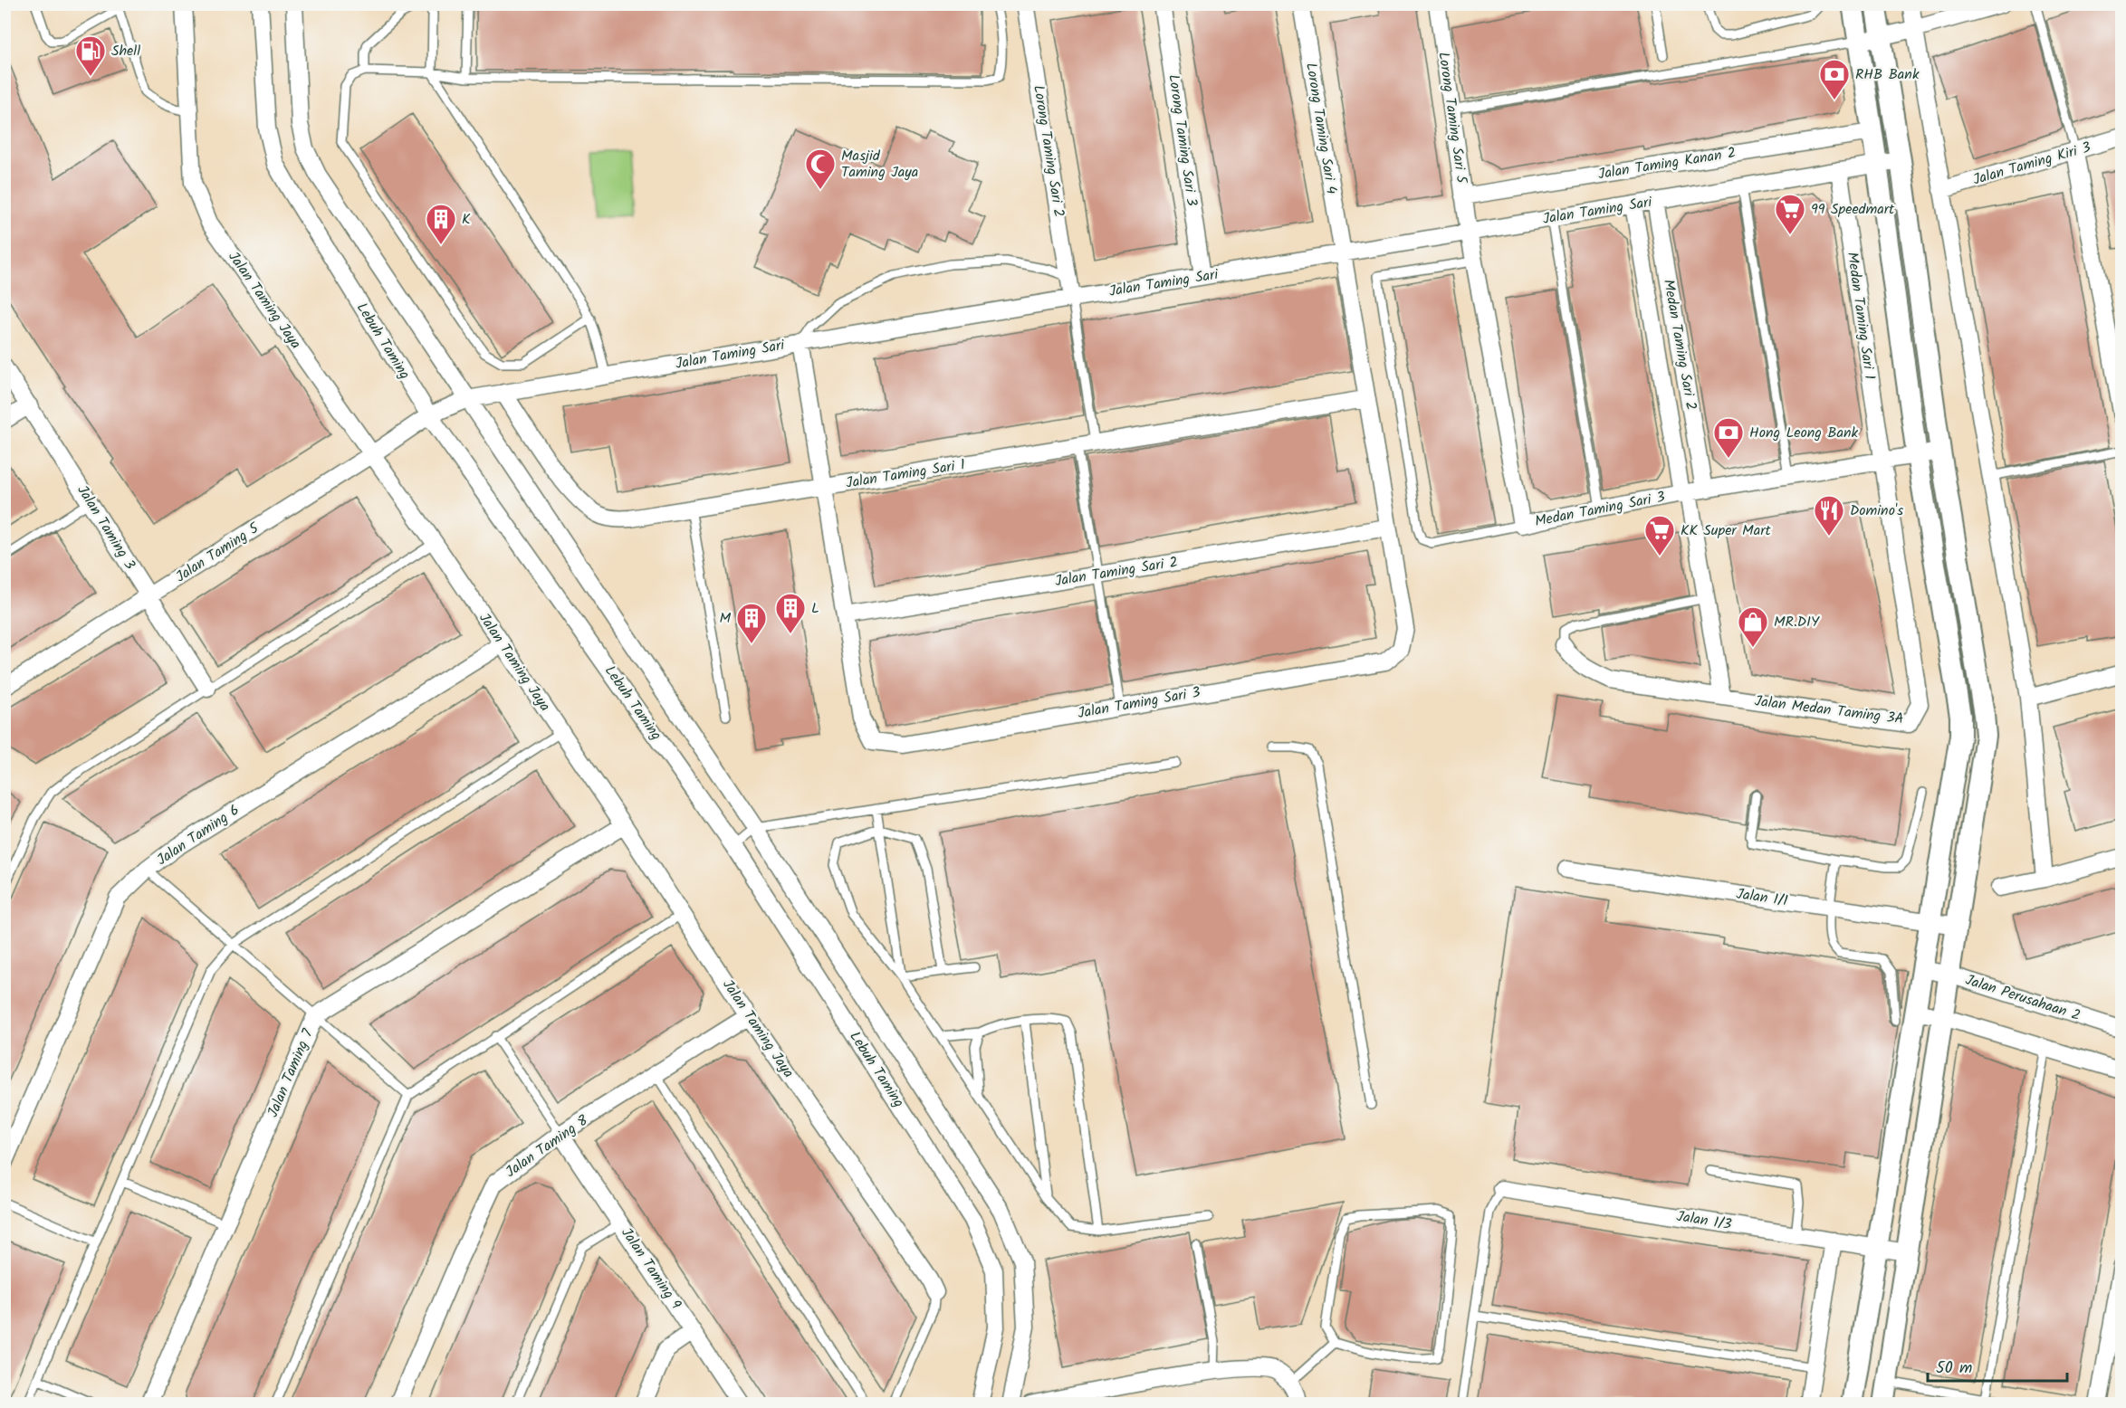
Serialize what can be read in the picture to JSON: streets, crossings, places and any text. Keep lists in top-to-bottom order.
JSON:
{
  "streets": {
    "street": [
      "Lorong Taming Sari 5",
      "Lorong Taming Sari 4",
      "Lorong Taming Sari 3",
      "Lorong Taming Sari 2",
      "Jalan Taming Kanan 2",
      "Jalan Taming Kiri 3",
      "Jalan Taming Sari",
      "Jalan Taming Jaya",
      "Medan Taming Sari 1",
      "Lebuh Taming",
      "Medan Taming Sari 2",
      "Jalan Taming Sari 1",
      "Medan Taming Sari 3",
      "Jalan Taming 3",
      "Jalan Taming 5",
      "Jalan Taming Sari 2",
      "Jalan Taming Sari 3",
      "Jalan Medan Taming 3A",
      "Jalan Taming 6",
      "Jalan 1/1",
      "Jalan Perusahaan 2",
      "Jalan Taming 7",
      "Jalan Taming 8",
      "Jalan 1/3",
      "Jalan Taming 9"
    ]
  },
  "crossings": [
    ["Lorong Taming Sari 5", "Jalan Taming Kanan 2"],
    ["Lorong Taming Sari 5", "Jalan Taming Sari"],
    ["Lorong Taming Sari 5", "Medan Taming Sari 3"],
    ["Lorong Taming Sari 4", "Jalan Taming Sari"],
    ["Lorong Taming Sari 4", "Jalan Taming Sari 1"],
    ["Lorong Taming Sari 4", "Jalan Taming Sari 2"],
    ["Lorong Taming Sari 4", "Jalan Taming Sari 3"],
    ["Lorong Taming Sari 3", "Jalan Taming Sari"],
    ["Lorong Taming Sari 2", "Jalan Taming Sari"],
    ["Jalan Taming Sari", "Medan Taming Sari 1"],
    ["Jalan Taming Sari", "Lebuh Taming"],
    ["Jalan Taming Sari", "Medan Taming Sari 2"],
    ["Jalan Taming Sari", "Jalan Taming Sari 1"],
    ["Jalan Taming Sari", "Medan Taming Sari 3"],
    ["Jalan Taming Sari", "Jalan Taming 5"],
    ["Jalan Taming Jaya", "Jalan Taming 5"],
    ["Jalan Taming Jaya", "Jalan Taming 6"],
    ["Jalan Taming Jaya", "Jalan Taming 7"],
    ["Jalan Taming Jaya", "Jalan Taming 8"],
    ["Medan Taming Sari 1", "Medan Taming Sari 3"],
    ["Medan Taming Sari 1", "Jalan Medan Taming 3A"],
    ["Lebuh Taming", "Jalan Taming 5"],
    ["Medan Taming Sari 2", "Medan Taming Sari 3"],
    ["Medan Taming Sari 3", "Jalan Medan Taming 3A"],
    ["Jalan Taming 3", "Jalan Taming 5"],
    ["Jalan Taming Sari 2", "Jalan Taming Sari 3"],
    ["Jalan Taming 8", "Jalan Taming 9"]
  ],
  "places": {
    "fuel station": ["Shell"],
    "bank": ["RHB Bank", "Hong Leong Bank"],
    "mosque": ["Masjid Taming Jaya"],
    "supermarket": ["99 Speedmart", "KK Super Mart"],
    "building": ["K", "L", "M"],
    "restaurant": ["Domino's"],
    "shop": ["MR.DIY"]
  },
  "scale_bar": "50 m"
}
